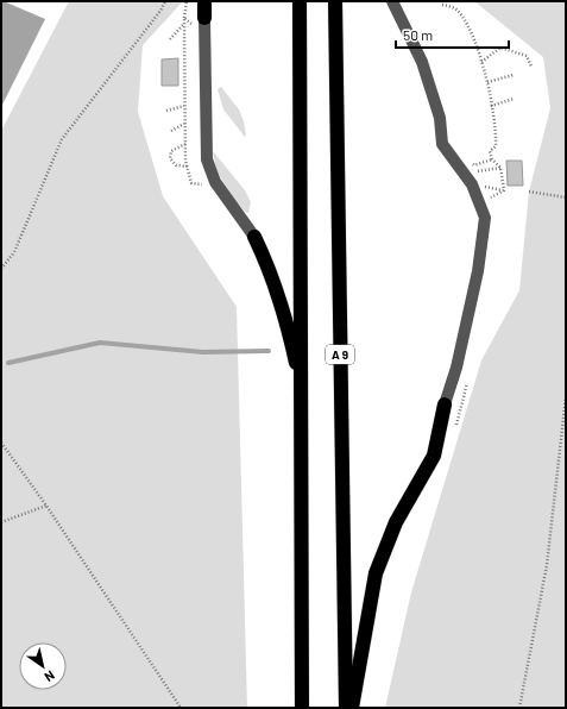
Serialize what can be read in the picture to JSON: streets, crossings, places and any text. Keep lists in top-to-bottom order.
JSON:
{
  "streets": {
    "highway": ["A 9"]
  },
  "scale_bar": "50 m",
  "north": "bottom right"
}
